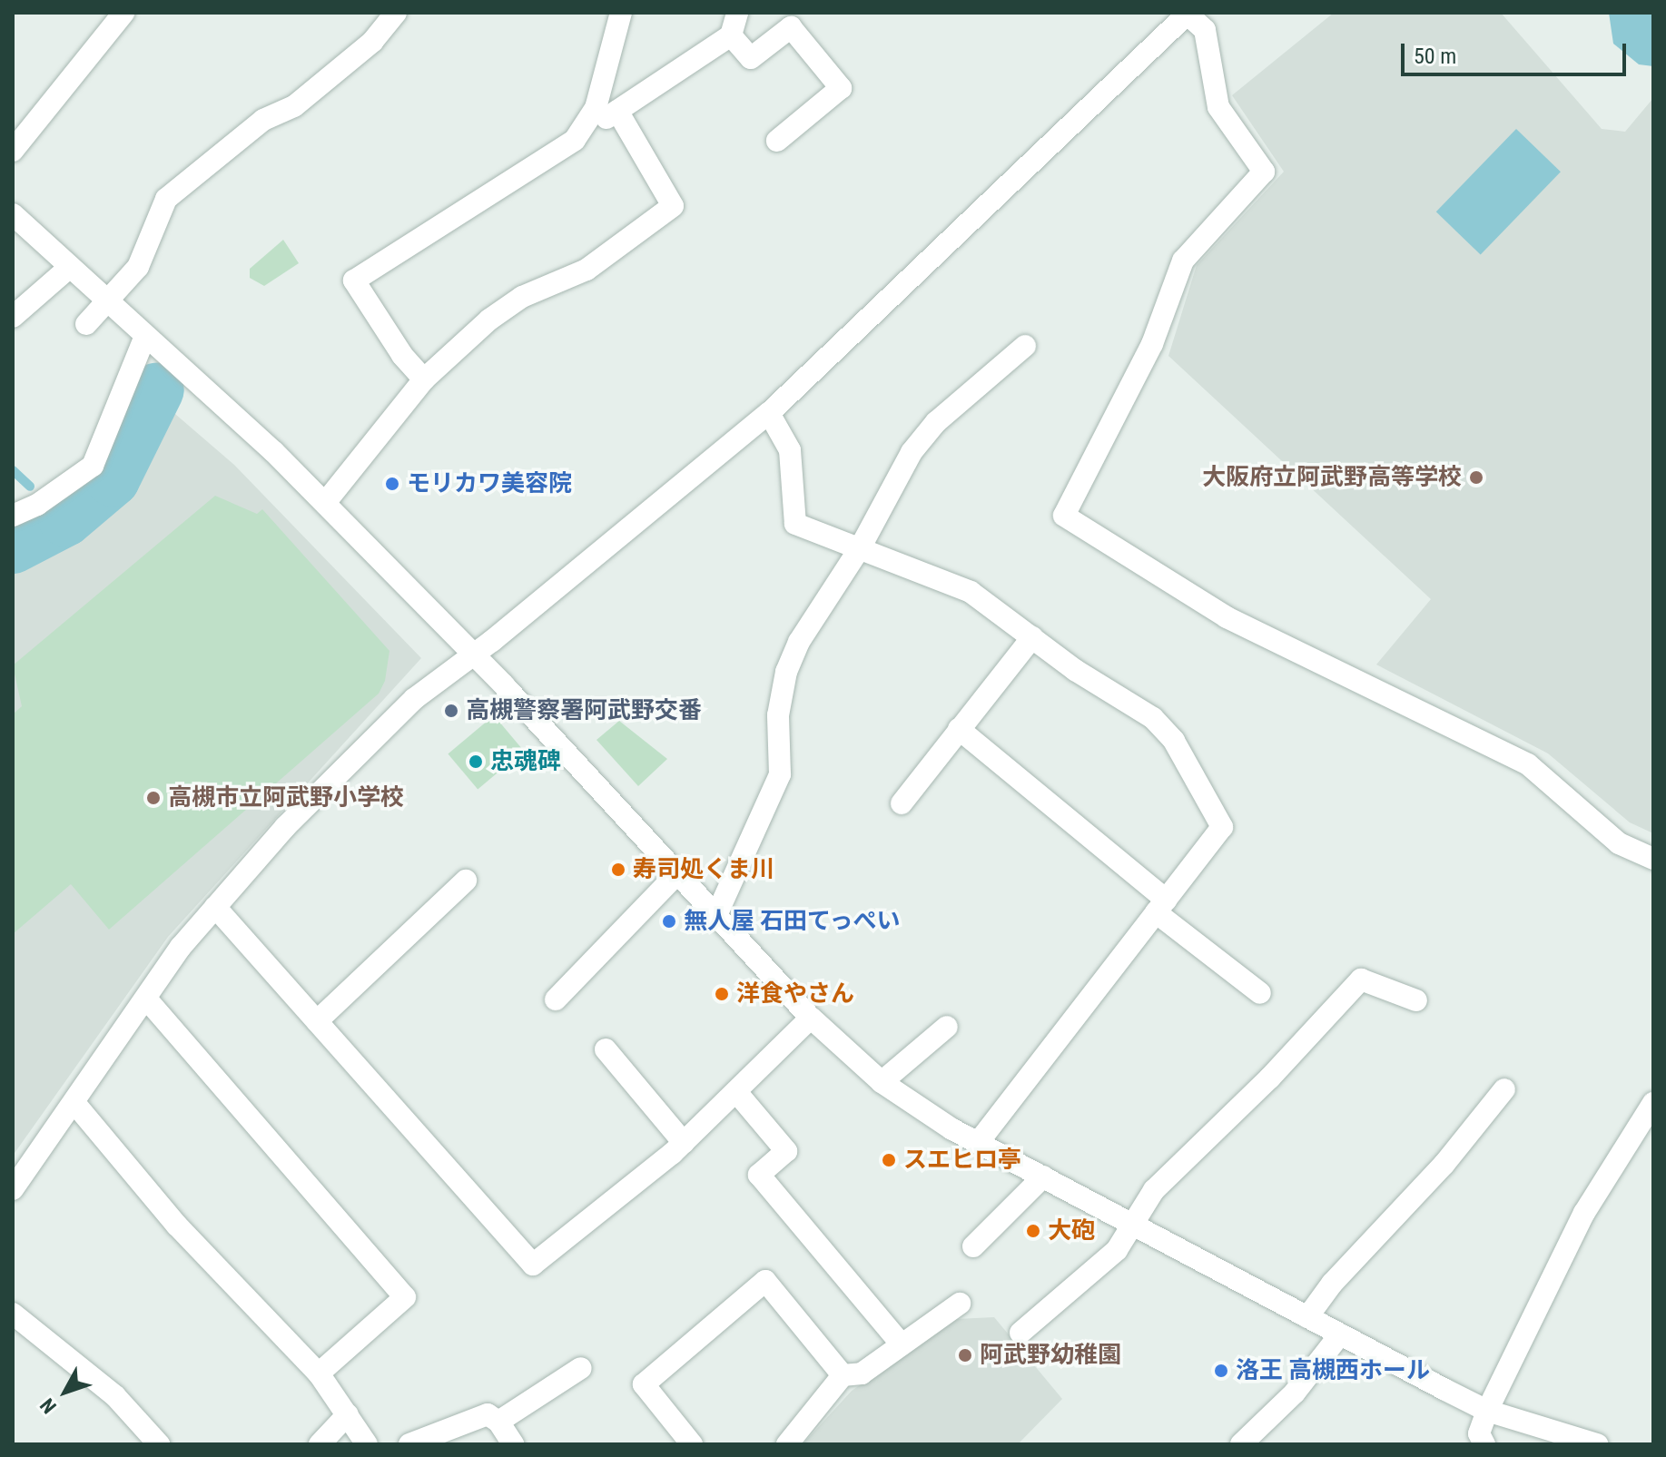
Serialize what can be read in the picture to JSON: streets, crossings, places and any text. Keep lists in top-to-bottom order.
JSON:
{
  "places": [
    "大阪府立阿武野高等学校",
    "モリカワ美容院",
    "高槻警察署阿武野交番",
    "忠魂碑",
    "高槻市立阿武野小学校",
    "寿司処くま川",
    "無人屋 石田てっぺい",
    "洋食やさん",
    "スエヒロ亭",
    "大砲",
    "阿武野幼稚園",
    "洛王 高槻西ホール"
  ],
  "scale_bar": "50 m",
  "north": "bottom left"
}
